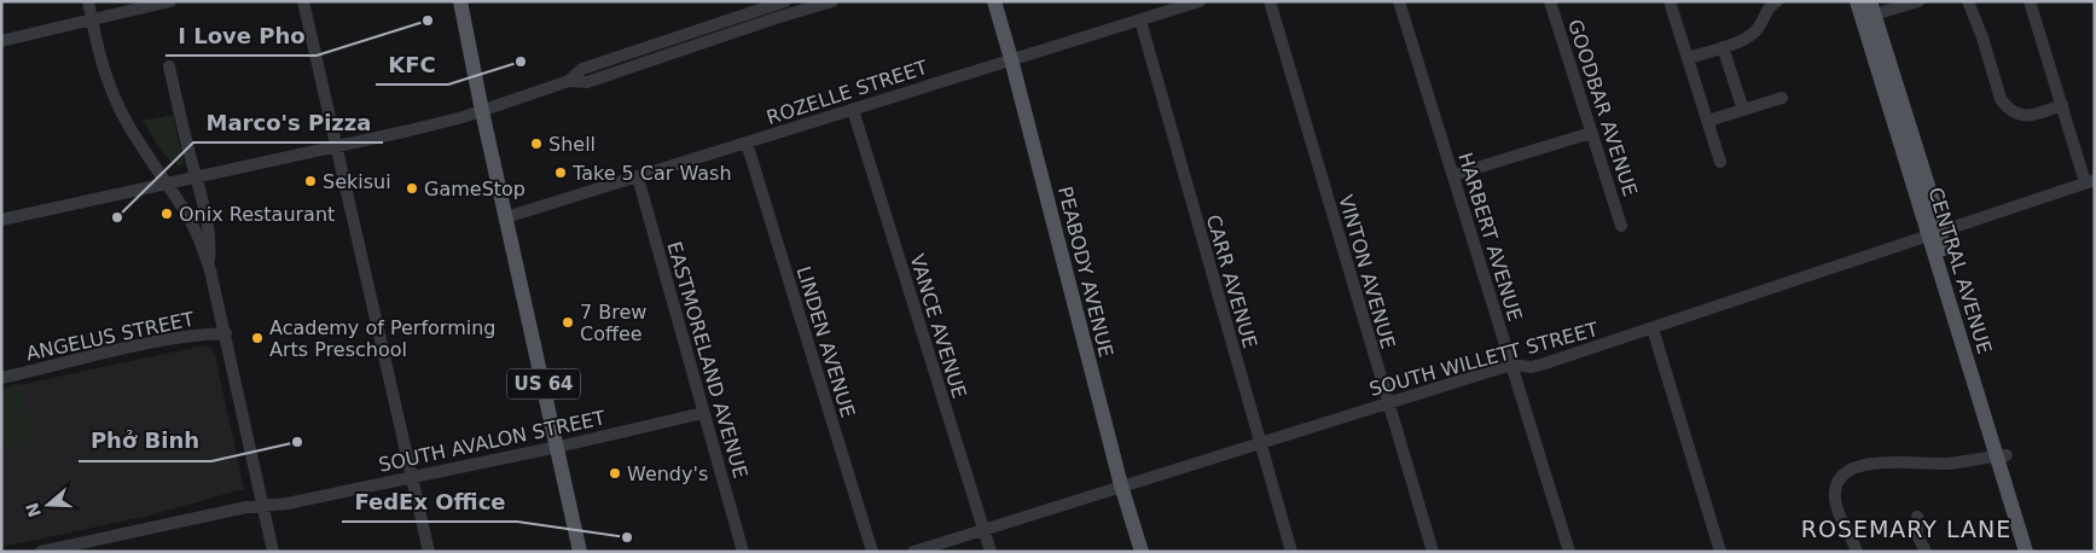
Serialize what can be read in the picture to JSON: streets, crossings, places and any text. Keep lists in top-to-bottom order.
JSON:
{
  "streets": {
    "main road": ["CENTRAL AVENUE", "PEABODY AVENUE", "US 64"],
    "street": [
      "ROZELLE STREET",
      "GOODBAR AVENUE",
      "HARBERT AVENUE",
      "VINTON AVENUE",
      "CARR AVENUE",
      "VANCE AVENUE",
      "ANGELUS STREET",
      "LINDEN AVENUE",
      "SOUTH WILLETT STREET",
      "EASTMORELAND AVENUE",
      "SOUTH AVALON STREET"
    ]
  },
  "crossings": [
    ["ROZELLE STREET", "PEABODY AVENUE"],
    ["ROZELLE STREET", "CARR AVENUE"],
    ["ROZELLE STREET", "VANCE AVENUE"],
    ["ROZELLE STREET", "LINDEN AVENUE"],
    ["ROZELLE STREET", "EASTMORELAND AVENUE"],
    ["ROZELLE STREET", "US 64"],
    ["HARBERT AVENUE", "SOUTH WILLETT STREET"],
    ["CENTRAL AVENUE", "SOUTH WILLETT STREET"],
    ["PEABODY AVENUE", "SOUTH WILLETT STREET"],
    ["VINTON AVENUE", "SOUTH WILLETT STREET"],
    ["CARR AVENUE", "SOUTH WILLETT STREET"],
    ["VANCE AVENUE", "SOUTH WILLETT STREET"],
    ["EASTMORELAND AVENUE", "SOUTH AVALON STREET"],
    ["US 64", "SOUTH AVALON STREET"]
  ],
  "districts": ["ROSEMARY LANE"],
  "places": [
    "I Love Pho",
    "KFC",
    "Shell",
    "Take 5 Car Wash",
    "Sekisui",
    "GameStop",
    "Onix Restaurant",
    "Marco's Pizza",
    "7 Brew Coffee",
    "Academy of Performing Arts Preschool",
    "Phở Binh",
    "Wendy's",
    "FedEx Office"
  ],
  "north": "left"
}
